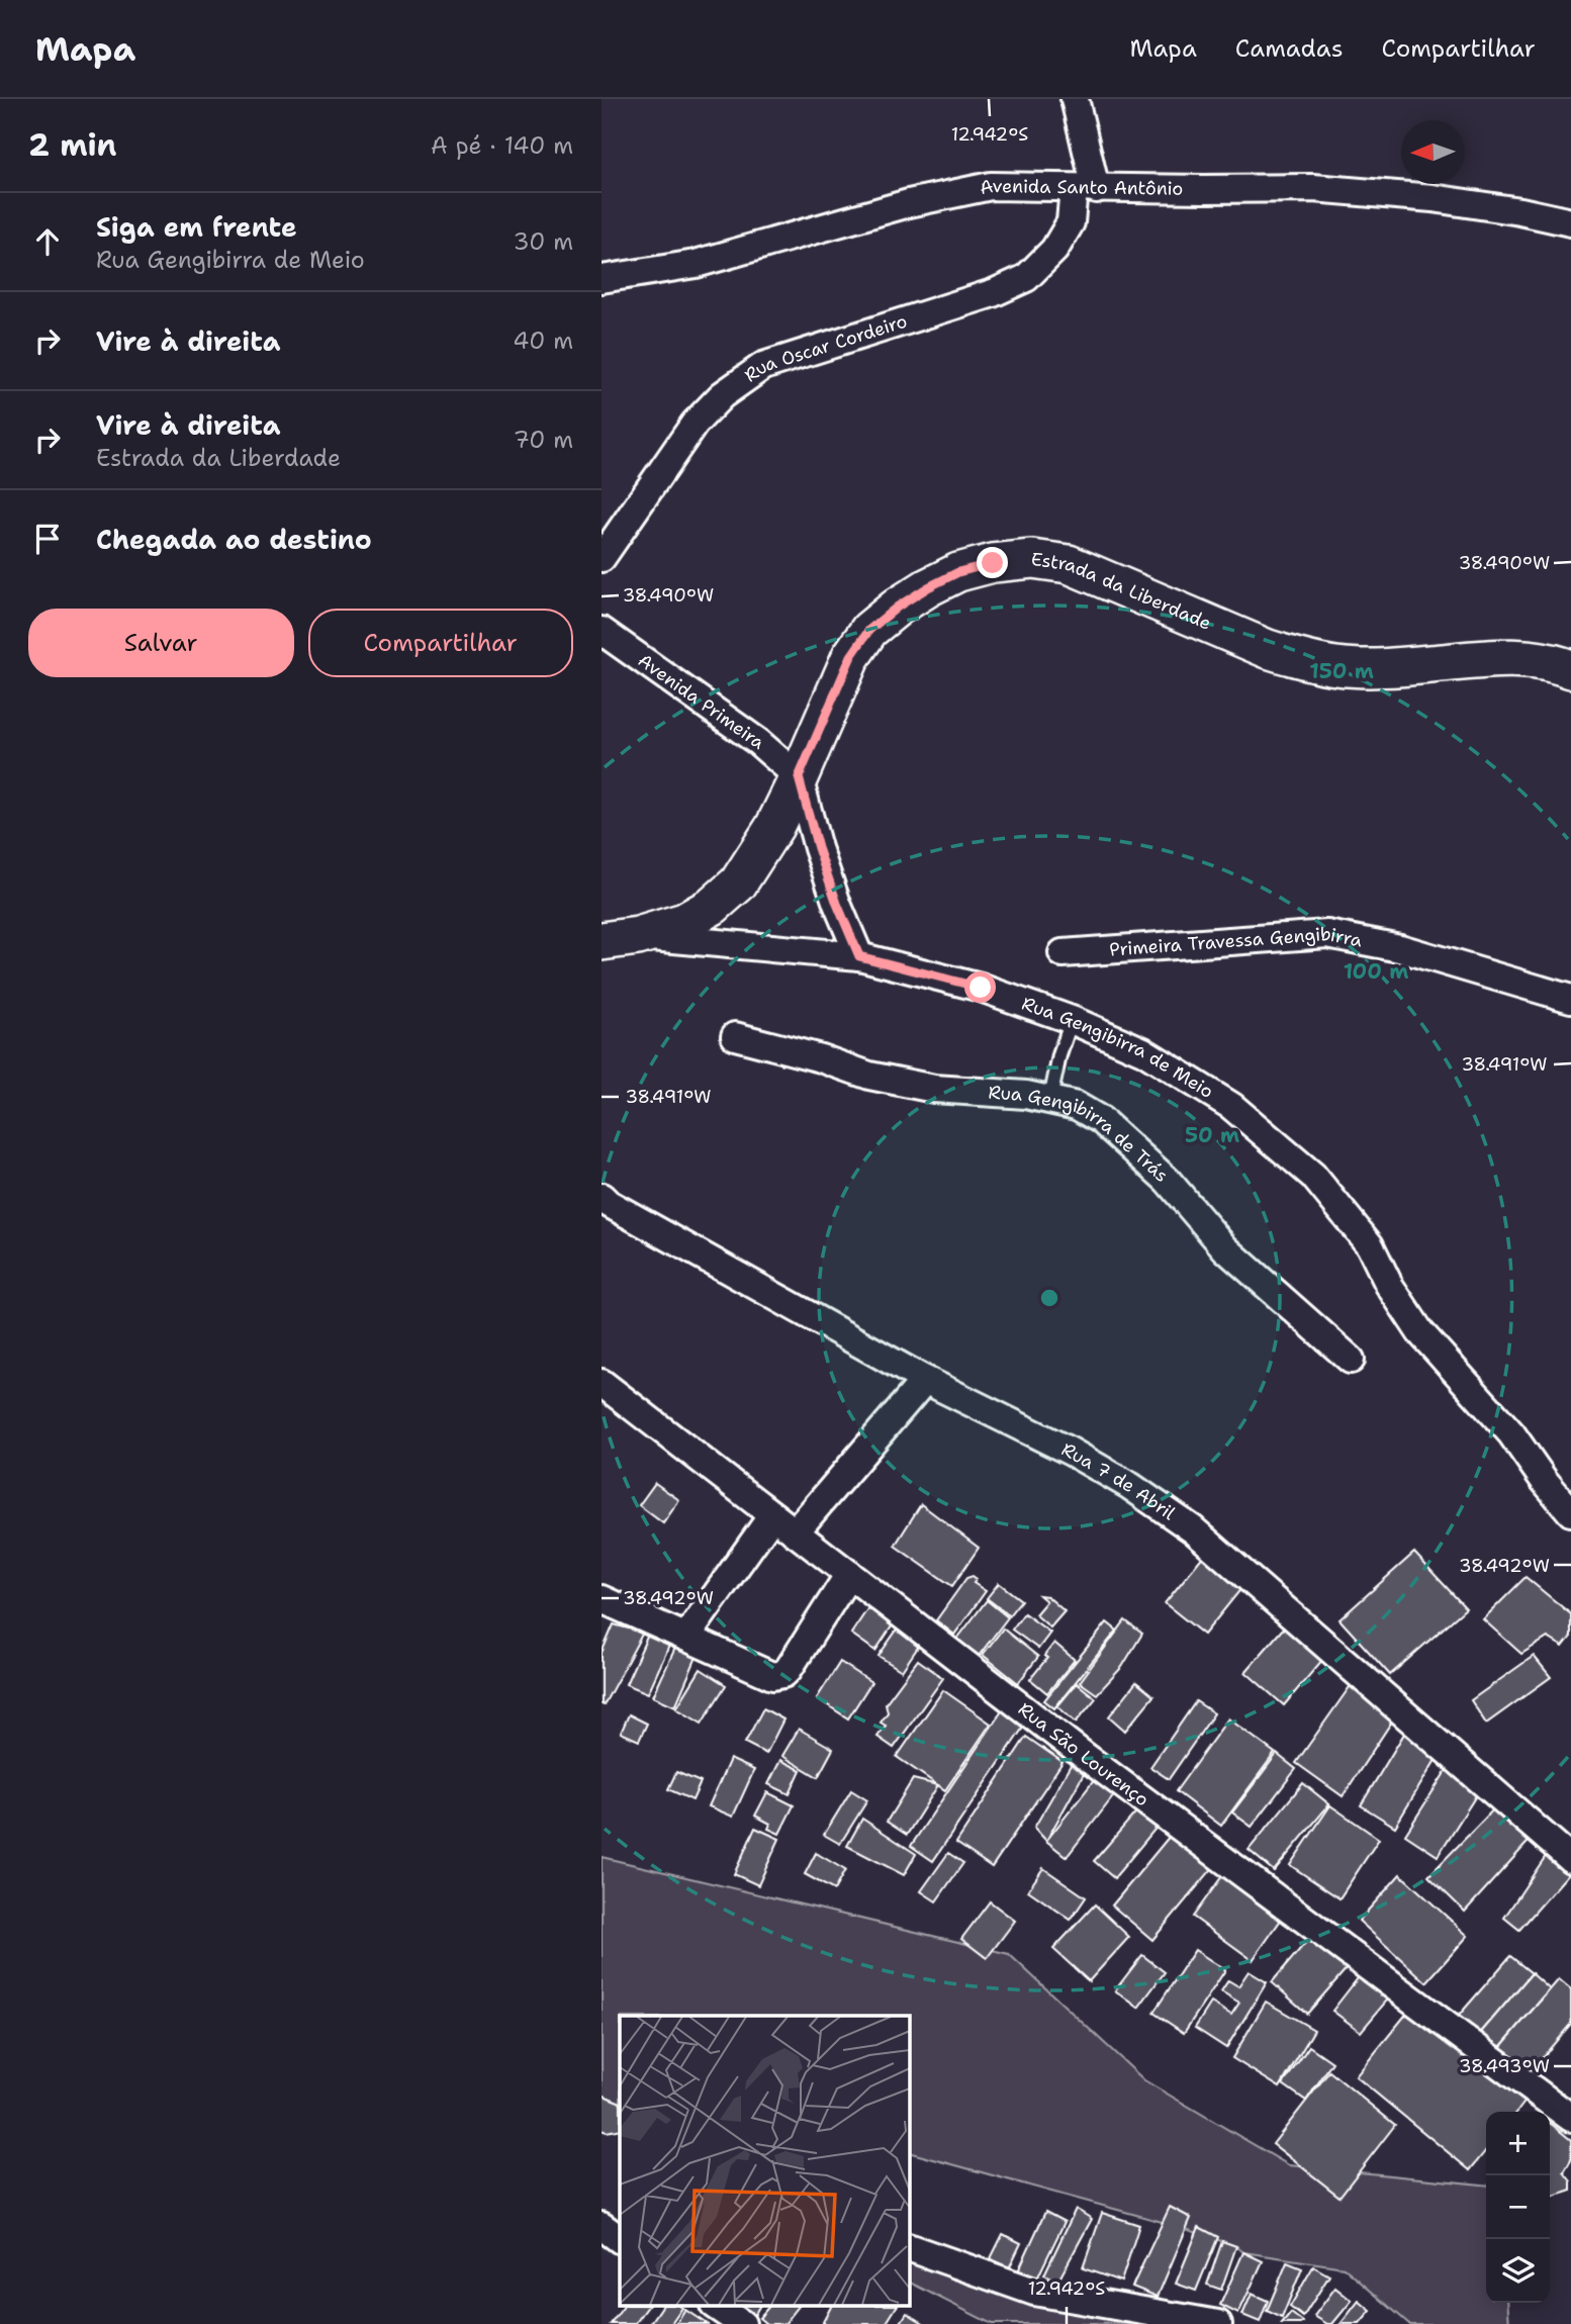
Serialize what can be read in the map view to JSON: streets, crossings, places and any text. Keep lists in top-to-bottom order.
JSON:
{
  "streets": {
    "main road": ["Estrada da Liberdade", "Rua Gengibirra de Meio"],
    "street": [
      "Avenida Santo Antônio",
      "Rua Oscar Cordeiro",
      "Avenida Primeira",
      "Primeira Travessa Gengibirra",
      "Rua Gengibirra de Trás",
      "Rua 7 de Abril",
      "Rua São Lourenço"
    ]
  },
  "crossings": [
    ["Avenida Santo Antônio", "Rua Oscar Cordeiro"],
    ["Estrada da Liberdade", "Avenida Primeira"],
    ["Estrada da Liberdade", "Rua Gengibirra de Meio"]
  ],
  "north": "left",
  "page": {
    "header": "Mapa",
    "nav": ["Mapa", "Camadas", "Compartilhar"],
    "heading": ["2 min", "A pé · 140 m"],
    "list": [
      ["Siga em frente", "Rua Gengibirra de Meio", "30 m"],
      ["Vire à direita", "40 m"],
      ["Vire à direita", "Estrada da Liberdade", "70 m"],
      "Chegada ao destino"
    ],
    "buttons": ["Salvar", "Compartilhar"],
    "map_buttons": ["+", "−"]
  },
  "coordinates": [
    "12.942°S",
    "38.490°W",
    "38.491°W",
    "38.492°W",
    "38.493°W"
  ],
  "rings": ["150 m", "100 m", "50 m"]
}
